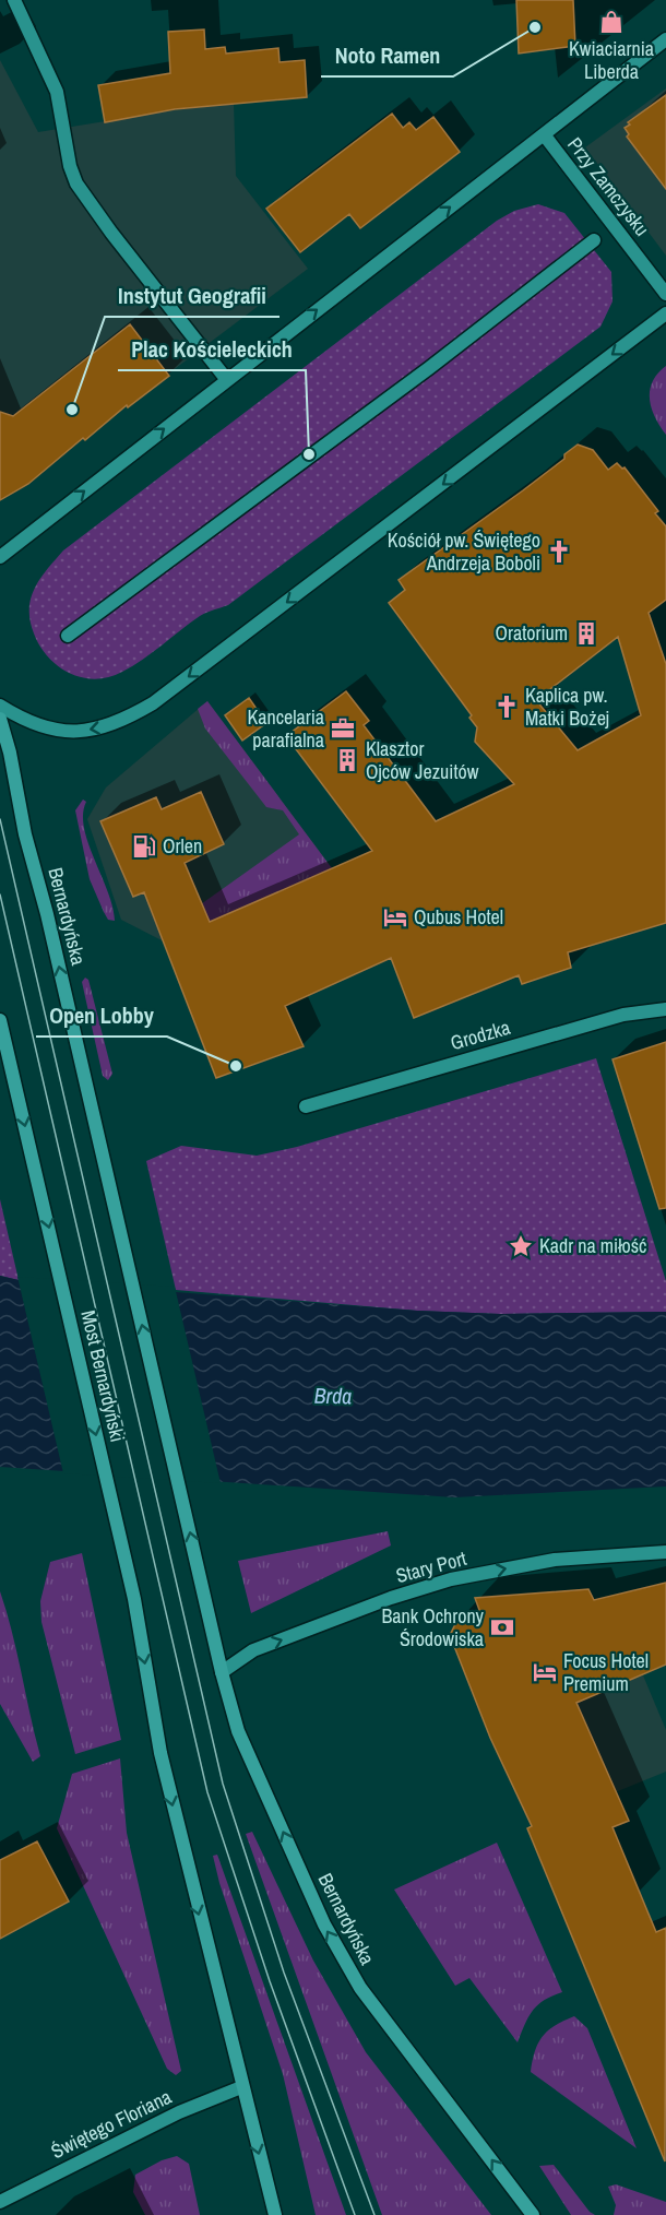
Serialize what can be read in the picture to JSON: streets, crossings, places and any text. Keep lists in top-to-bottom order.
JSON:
{
  "streets": {
    "main road": ["Bernardyńska", "Most Bernardyński"],
    "street": [
      "Przy Zamczysku",
      "Grodzka",
      "Stary Port",
      "Świętego Floriana"
    ]
  },
  "crossings": [
    ["Bernardyńska", "Stary Port"],
    ["Most Bernardyński", "Świętego Floriana"]
  ],
  "one_way": ["Bernardyńska", "Most Bernardyński", "Stary Port"],
  "water": ["Brda"],
  "places": {
    "shop": ["Kwiaciarnia Liberda"],
    "other": [
      "Noto Ramen",
      "Instytut Geografii",
      "Plac Kościeleckich",
      "Open Lobby"
    ],
    "church": ["Kościół pw. Świętego Andrzeja Boboli", "Kaplica pw. Matki Bożej"],
    "building": ["Oratorium", "Klasztor Ojców Jezuitów"],
    "office": ["Kancelaria parafialna"],
    "fuel station": ["Orlen"],
    "hotel": ["Qubus Hotel", "Focus Hotel Premium"],
    "place": ["Kadr na miłość"],
    "bank": ["Bank Ochrony Środowiska"]
  }
}
